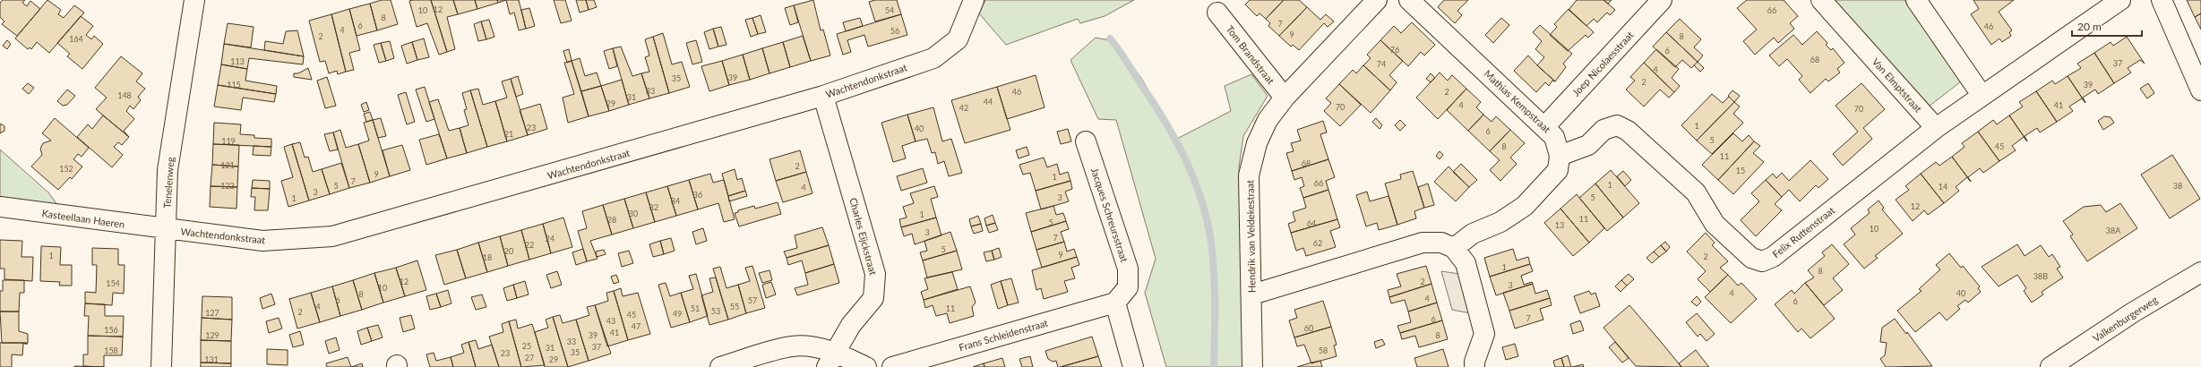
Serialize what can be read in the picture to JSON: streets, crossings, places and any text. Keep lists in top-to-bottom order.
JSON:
{
  "streets": {
    "street": [
      "Tom Brandstraat",
      "Joep Nicolaesstraat",
      "Wachtendonkstraat",
      "Van Elmptstraat",
      "Mathias Kempstraat",
      "Tenelenweg",
      "Jacques Schreursstraat",
      "Kasteellaan Haeren",
      "Felix Ruttenstraat",
      "Charles Eijckstraat",
      "Hendrik van Veldekestraat",
      "Valkenburgerweg",
      "Frans Schleidenstraat"
    ]
  },
  "crossings": [
    ["Tom Brandstraat", "Hendrik van Veldekestraat"],
    ["Joep Nicolaesstraat", "Mathias Kempstraat"],
    ["Wachtendonkstraat", "Tenelenweg"],
    ["Wachtendonkstraat", "Kasteellaan Haeren"],
    ["Wachtendonkstraat", "Charles Eijckstraat"],
    ["Van Elmptstraat", "Felix Ruttenstraat"],
    ["Mathias Kempstraat", "Felix Ruttenstraat"],
    ["Tenelenweg", "Kasteellaan Haeren"],
    ["Jacques Schreursstraat", "Frans Schleidenstraat"]
  ],
  "house_numbers": [
    "12",
    "10",
    "54",
    "66",
    "8",
    "7",
    "6",
    "46",
    "4",
    "56",
    "9",
    "2",
    "8",
    "164",
    "76",
    "6",
    "68",
    "113",
    "37",
    "74",
    "4",
    "39",
    "35",
    "2",
    "115",
    "39",
    "33",
    "46",
    "2",
    "148",
    "31",
    "44",
    "29",
    "4",
    "41",
    "70",
    "42",
    "70",
    "1",
    "23",
    "40",
    "6",
    "21",
    "5",
    "119",
    "8",
    "45",
    "11",
    "68",
    "121",
    "2",
    "152",
    "15",
    "9",
    "1",
    "7",
    "66",
    "1",
    "123",
    "5",
    "38",
    "14",
    "4",
    "3",
    "36",
    "3",
    "5",
    "1",
    "34",
    "12",
    "32",
    "30",
    "1",
    "11",
    "28",
    "5",
    "64",
    "13",
    "10",
    "38A",
    "3",
    "7",
    "24",
    "62",
    "22",
    "5",
    "20",
    "9",
    "1",
    "2",
    "18",
    "1",
    "8",
    "38B",
    "12",
    "2",
    "154",
    "3",
    "10",
    "4",
    "40",
    "8",
    "4",
    "6",
    "57",
    "6",
    "4",
    "55",
    "51",
    "11",
    "53",
    "2",
    "127",
    "49",
    "45",
    "7",
    "6",
    "43",
    "47",
    "60",
    "156",
    "41",
    "129",
    "39",
    "8",
    "33",
    "25",
    "37",
    "31",
    "158",
    "58",
    "35",
    "23",
    "27",
    "131",
    "29"
  ],
  "scale_bar": "20 m"
}
